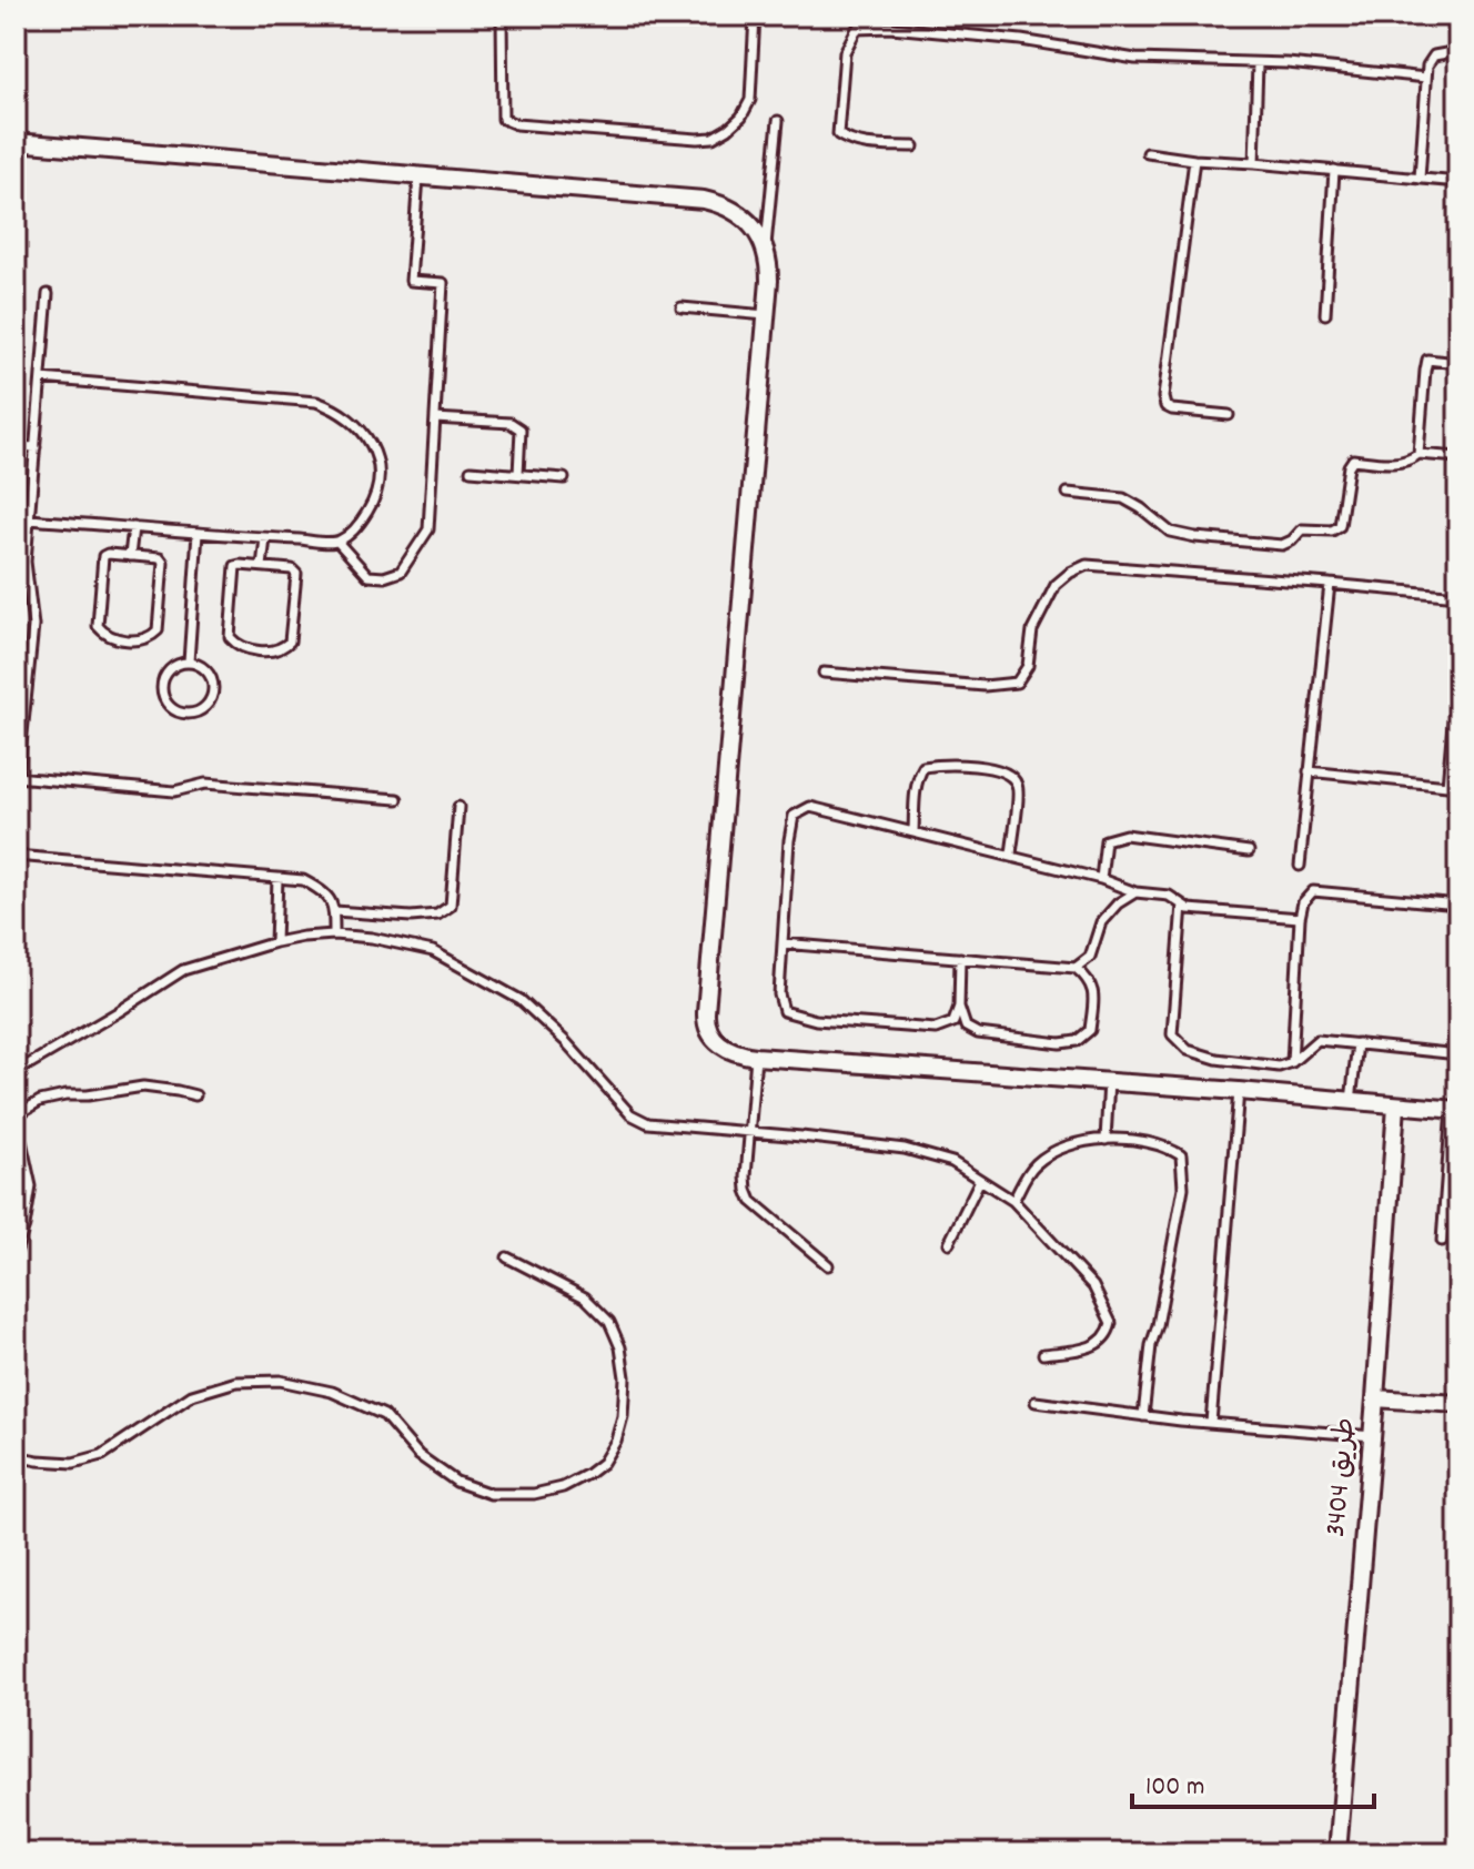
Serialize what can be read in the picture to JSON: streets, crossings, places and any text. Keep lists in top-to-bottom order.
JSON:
{
  "streets": {
    "street": ["طريق 3404"]
  },
  "scale_bar": "100 m"
}
